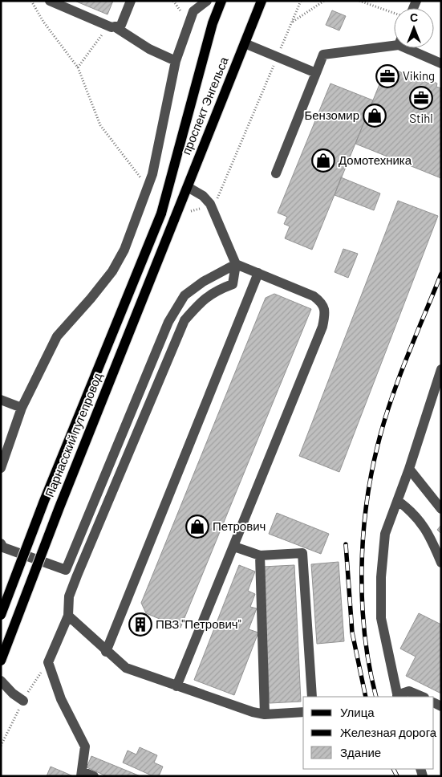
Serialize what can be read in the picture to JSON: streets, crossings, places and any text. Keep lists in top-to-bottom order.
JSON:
{
  "streets": {
    "main road": ["проспект Энгельса", "Парнасский путепровод"]
  },
  "crossings": [
    ["проспект Энгельса", "Парнасский путепровод"]
  ],
  "places": {
    "office": ["Viking", "Stihl"],
    "shop": ["Бензомир", "Домотехника", "Петрович"],
    "building": ["ПВЗ \"Петрович\""]
  },
  "legend": ["Улица", "Железная дорога", "Здание"],
  "north": "top"
}
